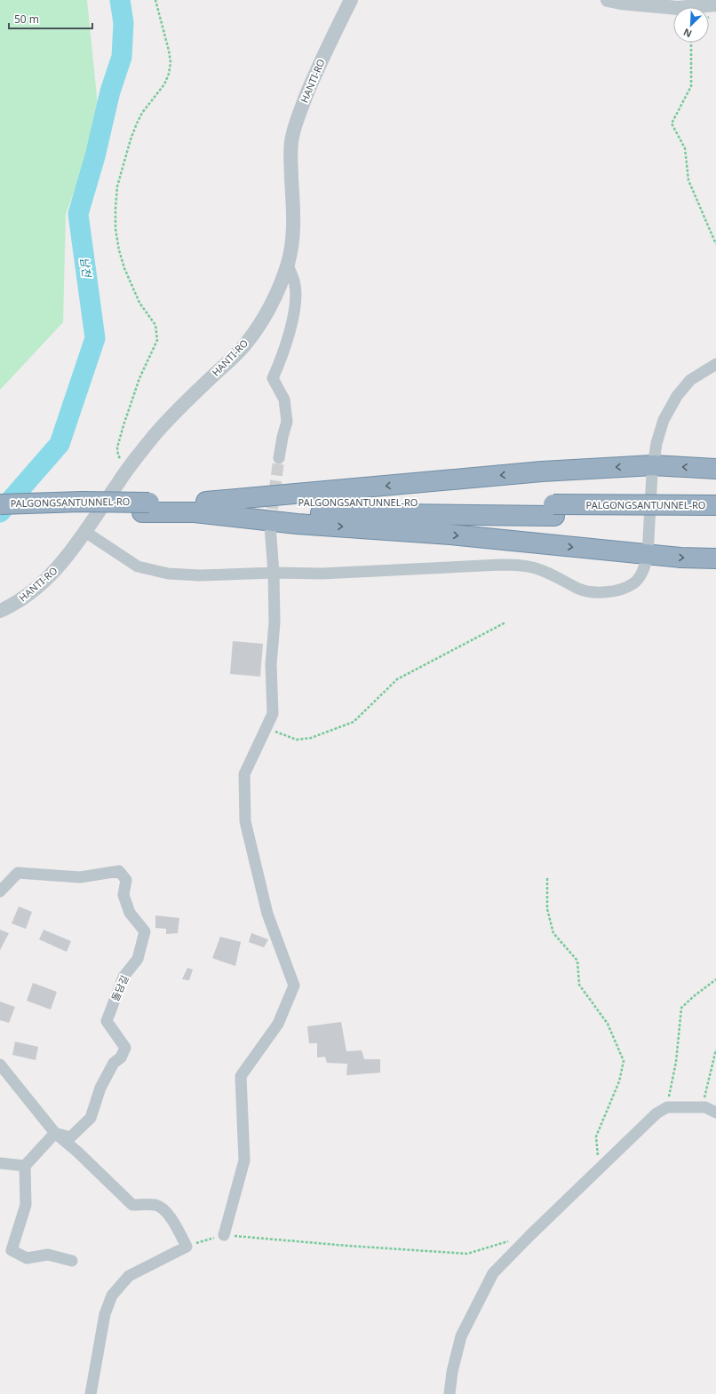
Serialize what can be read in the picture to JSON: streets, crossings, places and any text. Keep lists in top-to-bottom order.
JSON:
{
  "streets": {
    "highway": ["PALGONGSANTUNNEL-RO"],
    "street": ["HANTI-RO", "돌담길"]
  },
  "water": ["남천"],
  "scale_bar": "50 m",
  "north": "bottom left"
}
